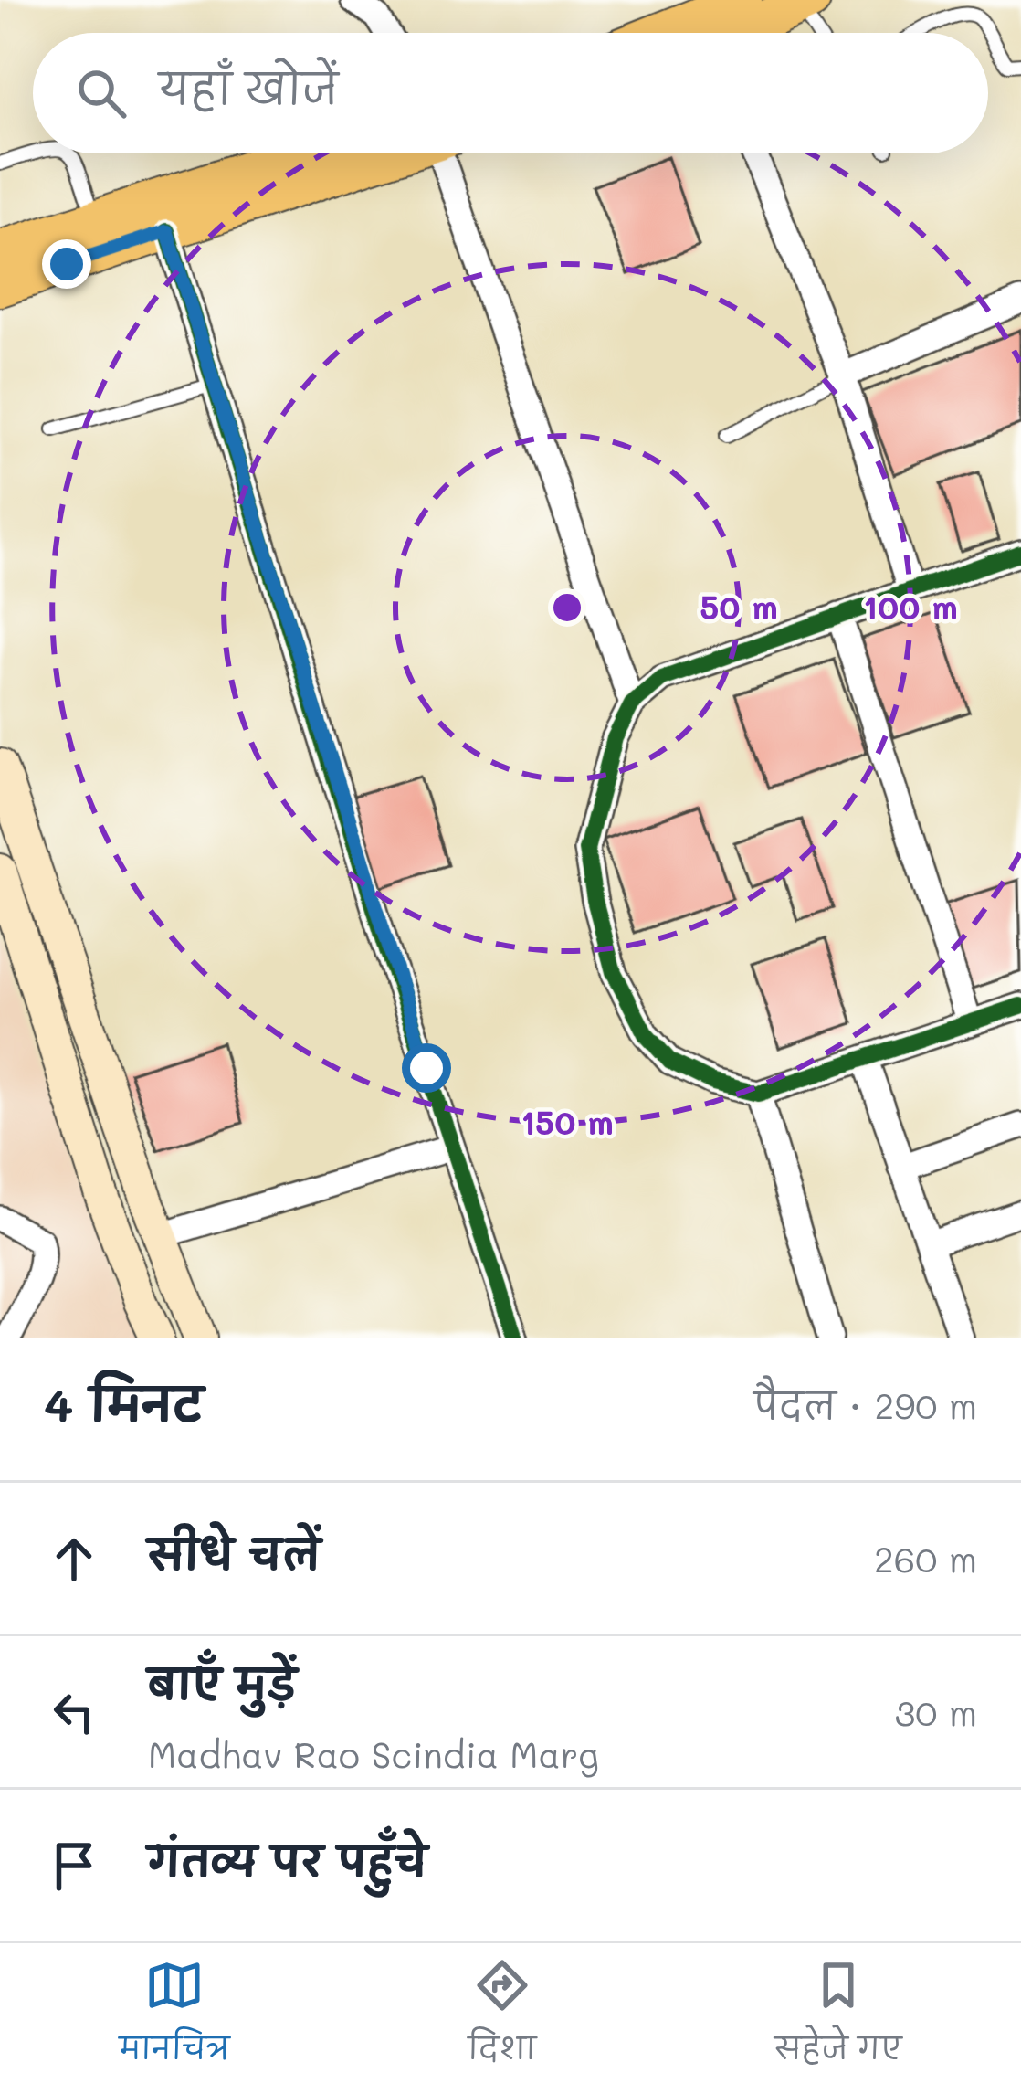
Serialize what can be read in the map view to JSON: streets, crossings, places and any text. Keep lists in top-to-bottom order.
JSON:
{
  "page": {
    "search": "यहाँ खोजें",
    "heading": ["4 मिनट", "पैदल · 290 m"],
    "list": [
      ["सीधे चलें", "260 m"],
      ["बाएँ मुड़ें", "Madhav Rao Scindia Marg", "30 m"],
      "गंतव्य पर पहुँचे"
    ],
    "nav": ["मानचित्र", "दिशा", "सहेजे गए"]
  },
  "rings": ["50 m", "100 m", "150 m"]
}
